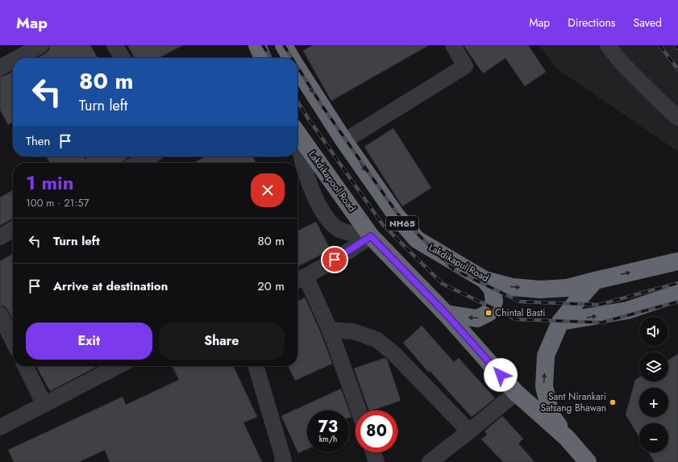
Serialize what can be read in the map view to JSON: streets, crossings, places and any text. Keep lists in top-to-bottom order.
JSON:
{
  "streets": {
    "highway": ["Lakdikapool Road", "NH65", "Lakdikapul Road"]
  },
  "crossings": [
    ["NH65", "Lakdikapul Road"]
  ],
  "one_way": ["Lakdikapul Road"],
  "places": {
    "transit": ["Chintal Basti"],
    "other": ["Sant Nirankari Satsang Bhawan"]
  },
  "page": {
    "header": "Map",
    "nav": ["Map", "Directions", "Saved"],
    "turn": ["80 m", "Turn left"],
    "then": "Then",
    "heading": ["1 min", "100 m · 21:57"],
    "list": [
      {
        "name": "Turn left",
        "value": "80 m"
      },
      {
        "name": "Arrive at destination",
        "value": "20 m"
      }
    ],
    "buttons": ["Exit", "Share"],
    "map_buttons": ["+", "−"],
    "speed": "73 km/h",
    "limit": "80"
  }
}
